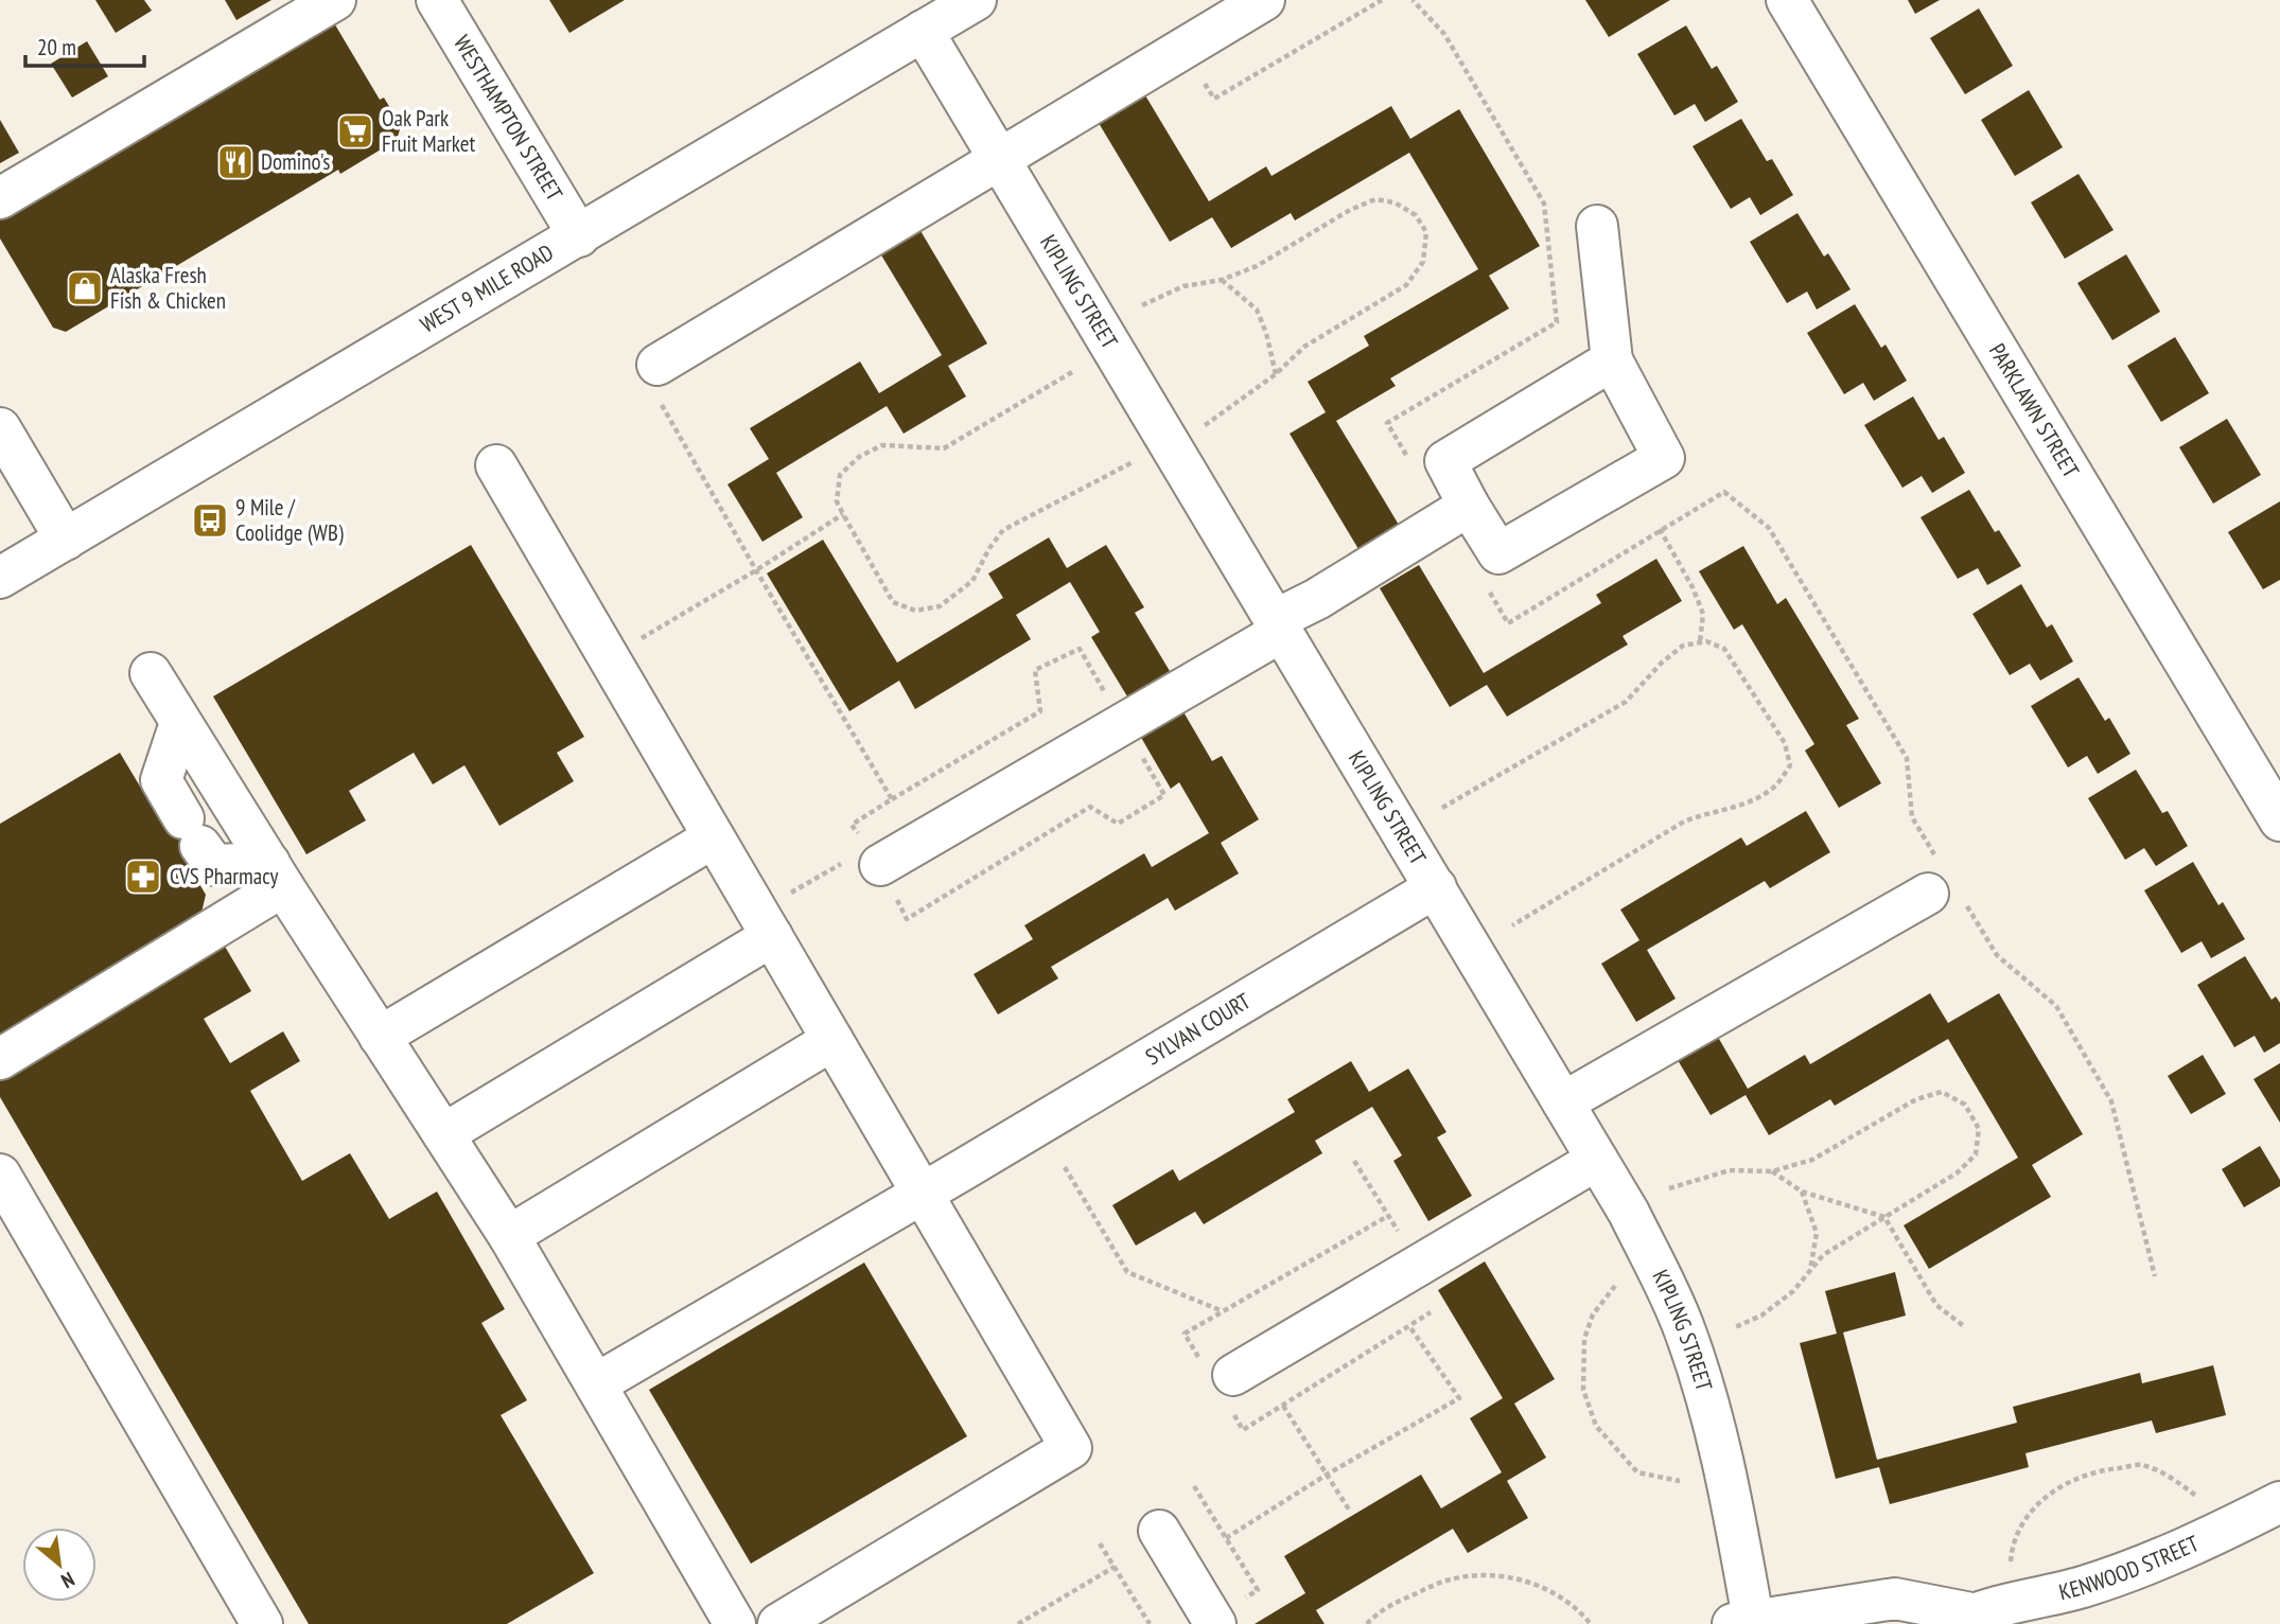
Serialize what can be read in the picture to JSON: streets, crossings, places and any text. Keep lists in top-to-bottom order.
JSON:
{
  "streets": {
    "street": [
      "WESTHAMPTON STREET",
      "WEST 9 MILE ROAD",
      "KIPLING STREET",
      "PARKLAWN STREET",
      "SYLVAN COURT",
      "KENWOOD STREET"
    ]
  },
  "crossings": [
    ["WESTHAMPTON STREET", "WEST 9 MILE ROAD"],
    ["WEST 9 MILE ROAD", "KIPLING STREET"],
    ["KIPLING STREET", "SYLVAN COURT"],
    ["KIPLING STREET", "KENWOOD STREET"]
  ],
  "places": {
    "supermarket": ["Oak Park Fruit Market"],
    "restaurant": ["Domino's"],
    "shop": ["Alaska Fresh Fish & Chicken"],
    "bus stop": ["9 Mile / Coolidge (WB)"],
    "pharmacy": ["CVS Pharmacy"]
  },
  "scale_bar": "20 m",
  "north": "bottom right"
}
